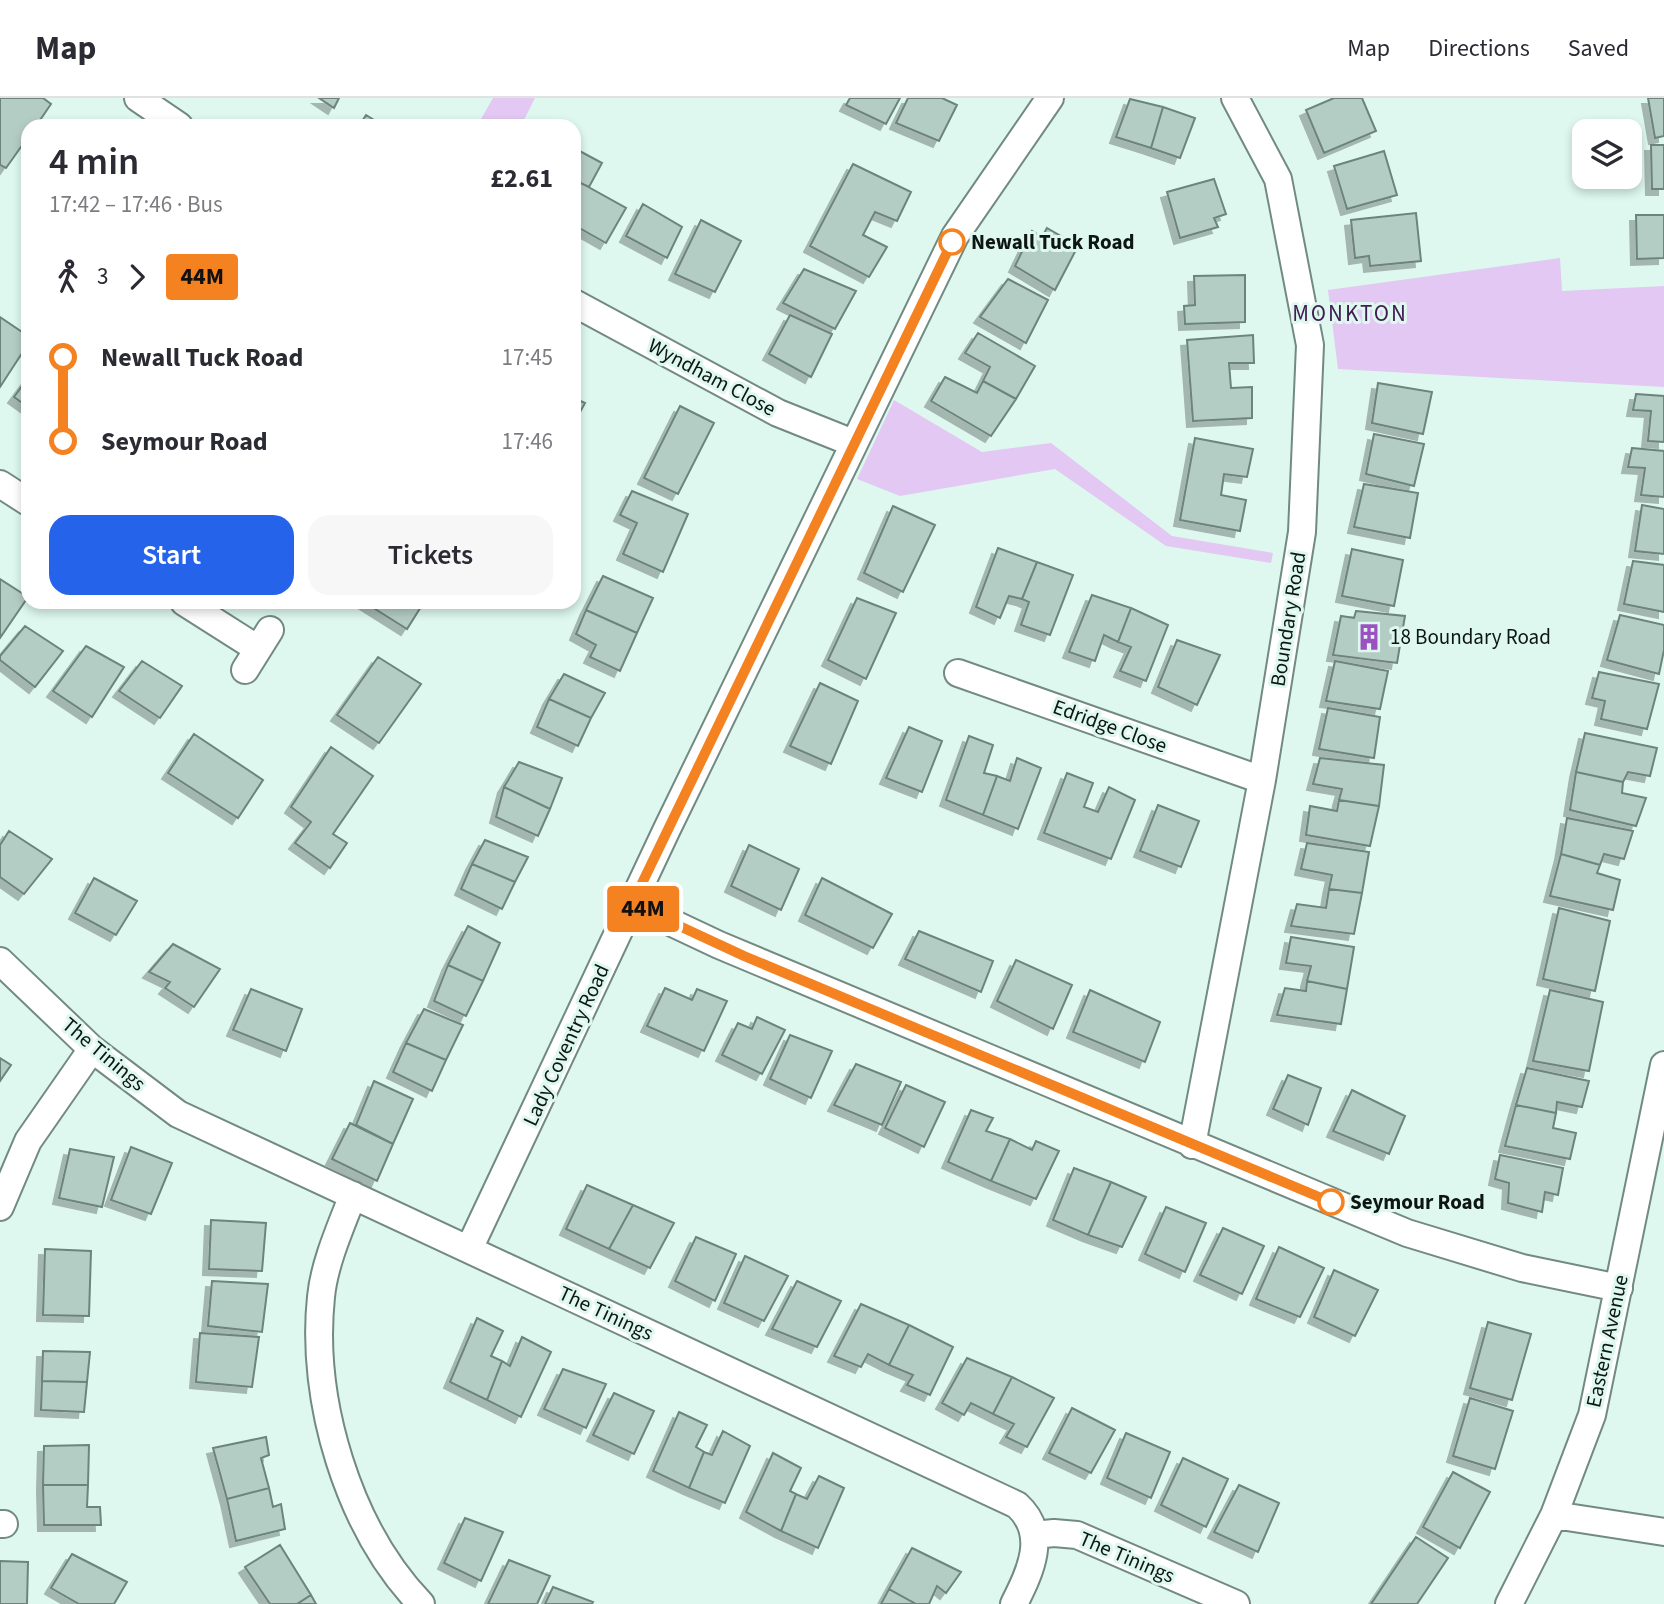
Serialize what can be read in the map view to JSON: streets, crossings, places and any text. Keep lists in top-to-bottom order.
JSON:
{
  "streets": {
    "street": [
      "Wyndham Close",
      "Boundary Road",
      "Edridge Close",
      "Lady Coventry Road",
      "The Tinings",
      "Eastern Avenue"
    ]
  },
  "crossings": [
    ["Wyndham Close", "Lady Coventry Road"],
    ["Boundary Road", "Edridge Close"],
    ["Lady Coventry Road", "The Tinings"]
  ],
  "districts": ["MONKTON"],
  "places": {
    "other": ["Newall Tuck Road", "Seymour Road"],
    "building": ["18 Boundary Road"]
  },
  "lines": ["bus line 44M"],
  "page": {
    "header": "Map",
    "nav": ["Map", "Directions", "Saved"],
    "on_map": "44M",
    "heading": ["4 min", "17:42 – 17:46 · Bus", "£2.61"],
    "legs": ["3", "44M"],
    "list": [
      {
        "name": "Newall Tuck Road",
        "value": "17:45"
      },
      {
        "name": "Seymour Road",
        "value": "17:46"
      }
    ],
    "buttons": ["Start", "Tickets"]
  }
}
